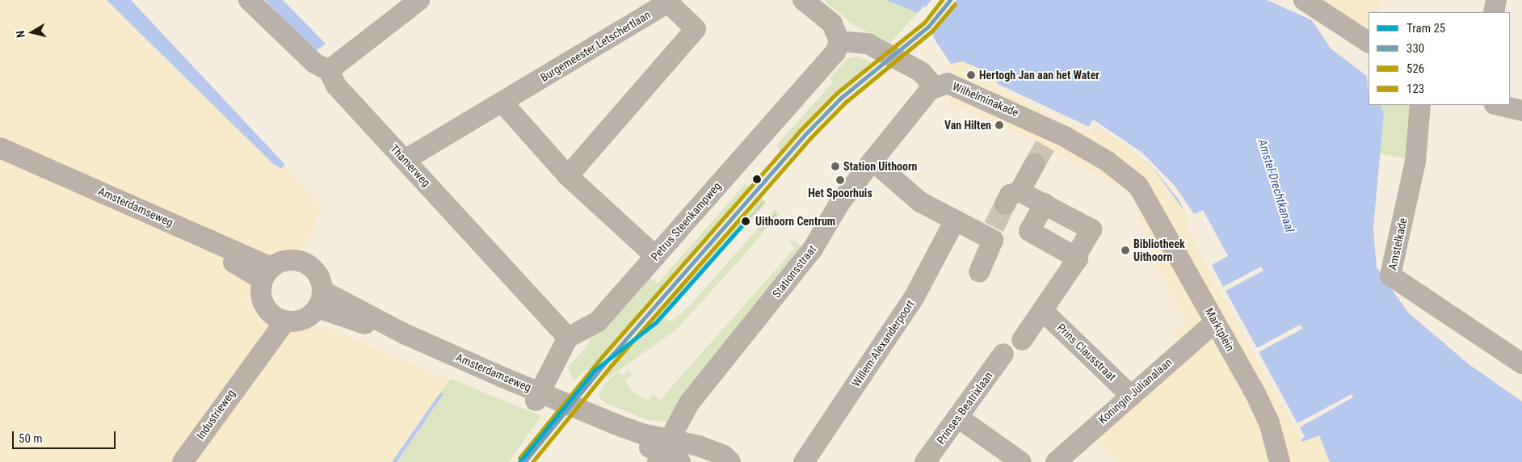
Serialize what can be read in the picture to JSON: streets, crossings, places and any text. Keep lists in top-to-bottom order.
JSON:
{
  "streets": {
    "street": [
      "Burgemeester Letschertlaan",
      "Wilhelminakade",
      "Thamerweg",
      "Amsterdamseweg",
      "Petrus Steenkampweg",
      "Amstelkade",
      "Stationsstraat",
      "Marktplein",
      "Willem-Alexanderpoort",
      "Prins Clausstraat",
      "Koningin Julianalaan",
      "Prinses Beatrixlaan",
      "Industrieweg"
    ]
  },
  "crossings": [
    ["Burgemeester Letschertlaan", "Thamerweg"],
    ["Wilhelminakade", "Stationsstraat"],
    ["Wilhelminakade", "Marktplein"],
    ["Thamerweg", "Petrus Steenkampweg"],
    ["Amsterdamseweg", "Stationsstraat"],
    ["Amsterdamseweg", "Industrieweg"],
    ["Marktplein", "Koningin Julianalaan"],
    ["Prins Clausstraat", "Koningin Julianalaan"]
  ],
  "water": ["Amstel-Drechtkanaal"],
  "places": [
    "Hertogh Jan aan het Water",
    "Van Hilten",
    "Station Uithoorn",
    "Het Spoorhuis",
    "Uithoorn Centrum",
    "Bibliotheek Uithoorn"
  ],
  "lines": [
    "transit line 330",
    "transit line 123",
    "transit line 526",
    "tram line 25"
  ],
  "legend": [
    "Tram 25",
    "330",
    "526",
    "123"
  ],
  "scale_bar": "50 m",
  "north": "left"
}
